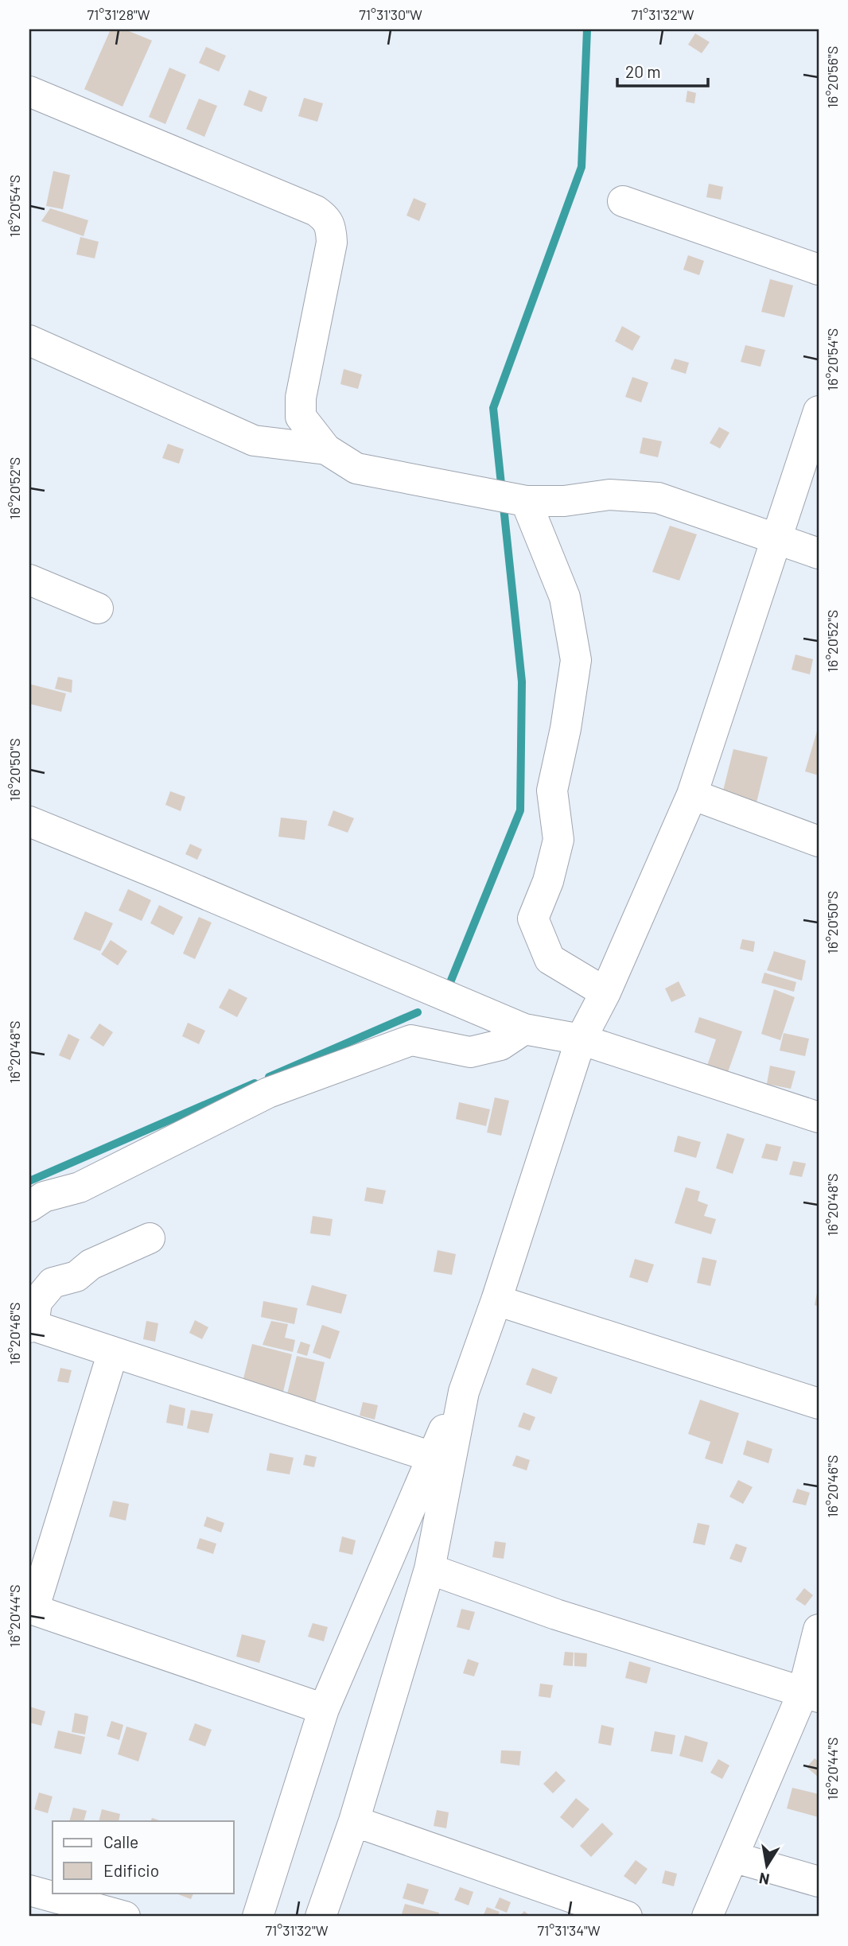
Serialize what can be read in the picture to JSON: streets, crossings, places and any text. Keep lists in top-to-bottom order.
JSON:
{
  "legend": ["Calle", "Edificio"],
  "scale_bar": "20 m",
  "north": "bottom",
  "coordinates": [
    "71°31'28\"W",
    "71°31'30\"W",
    "71°31'32\"W",
    "16°20'56\"S",
    "16°20'54\"S",
    "16°20'52\"S",
    "16°20'50\"S",
    "16°20'48\"S",
    "16°20'46\"S",
    "16°20'44\"S",
    "71°31'34\"W"
  ]
}
